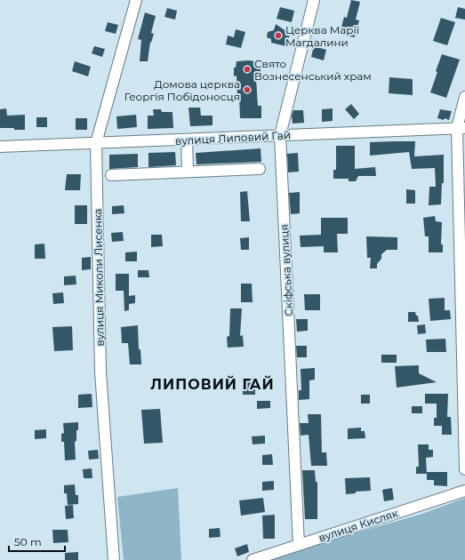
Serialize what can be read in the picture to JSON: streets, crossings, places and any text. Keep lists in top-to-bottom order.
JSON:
{
  "streets": {
    "street": [
      "вулиця Липовий Гай",
      "Скіфська вулиця",
      "вулиця Миколи Лисенка",
      "вулиця Кисляк"
    ]
  },
  "crossings": [
    ["вулиця Липовий Гай", "Скіфська вулиця"],
    ["вулиця Липовий Гай", "вулиця Миколи Лисенка"],
    ["Скіфська вулиця", "вулиця Кисляк"]
  ],
  "districts": ["ЛИПОВИЙ ГАЙ"],
  "places": ["Церква Марії Магдалини", "Свято Вознесенський храм", "Домова церква Георгія Побідоносця"],
  "scale_bar": "50 m"
}
